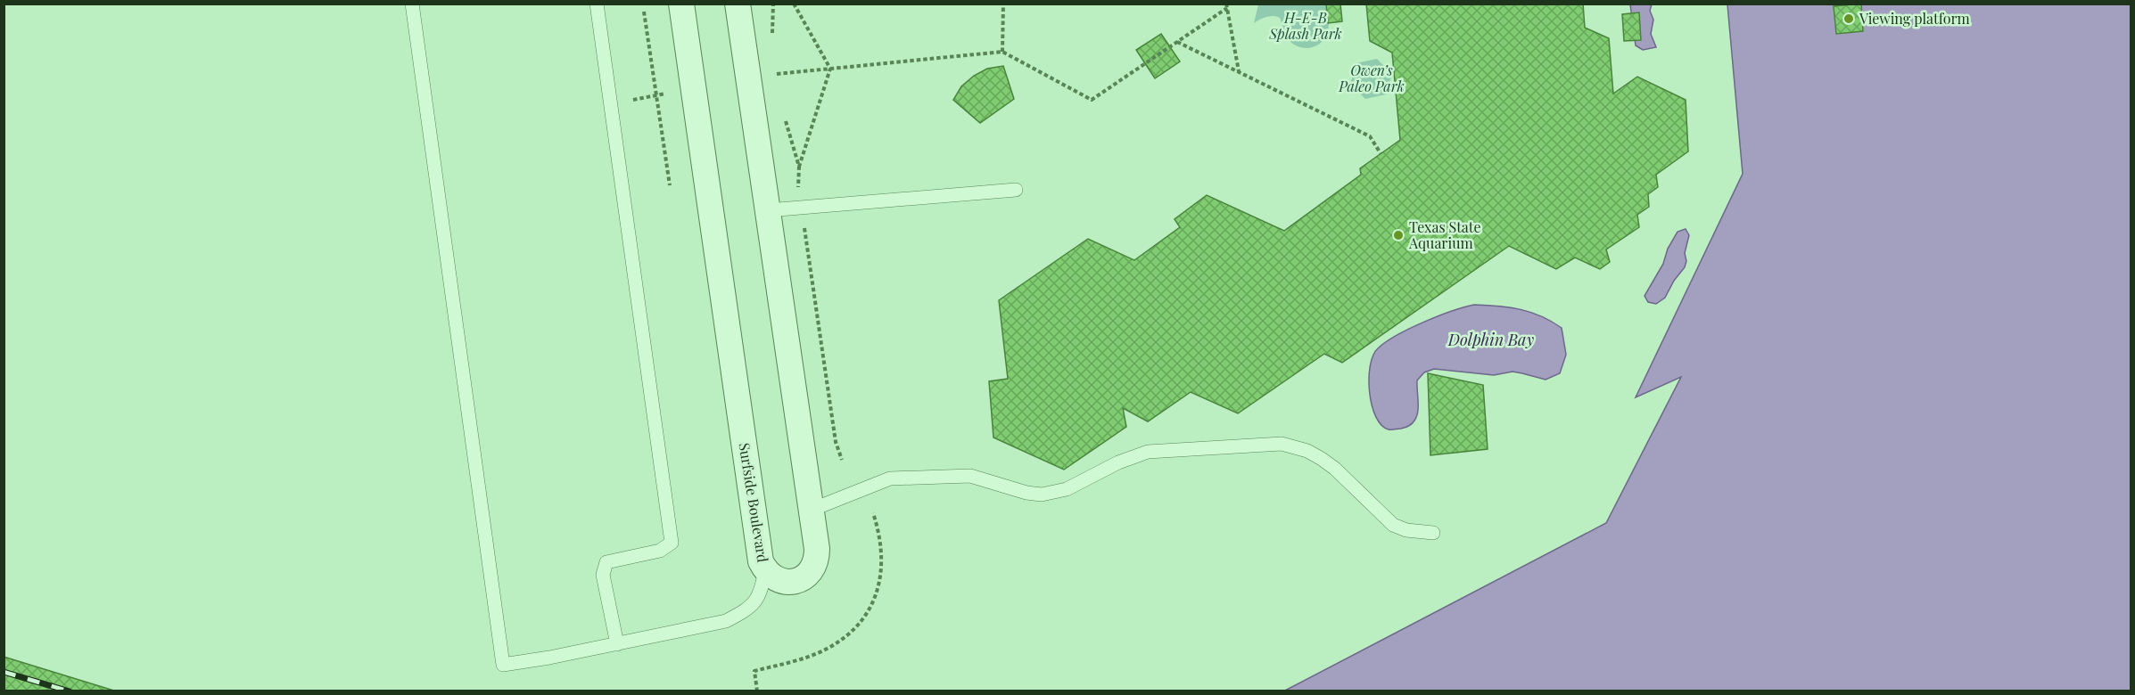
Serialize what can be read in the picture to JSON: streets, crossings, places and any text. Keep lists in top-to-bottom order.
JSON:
{
  "streets": {
    "street": ["Surfside Boulevard"]
  },
  "water": ["Dolphin Bay"],
  "parks": ["H-E-B Splash Park", "Owen’s Paleo Park"],
  "places": ["Viewing platform", "Texas State Aquarium"]
}
